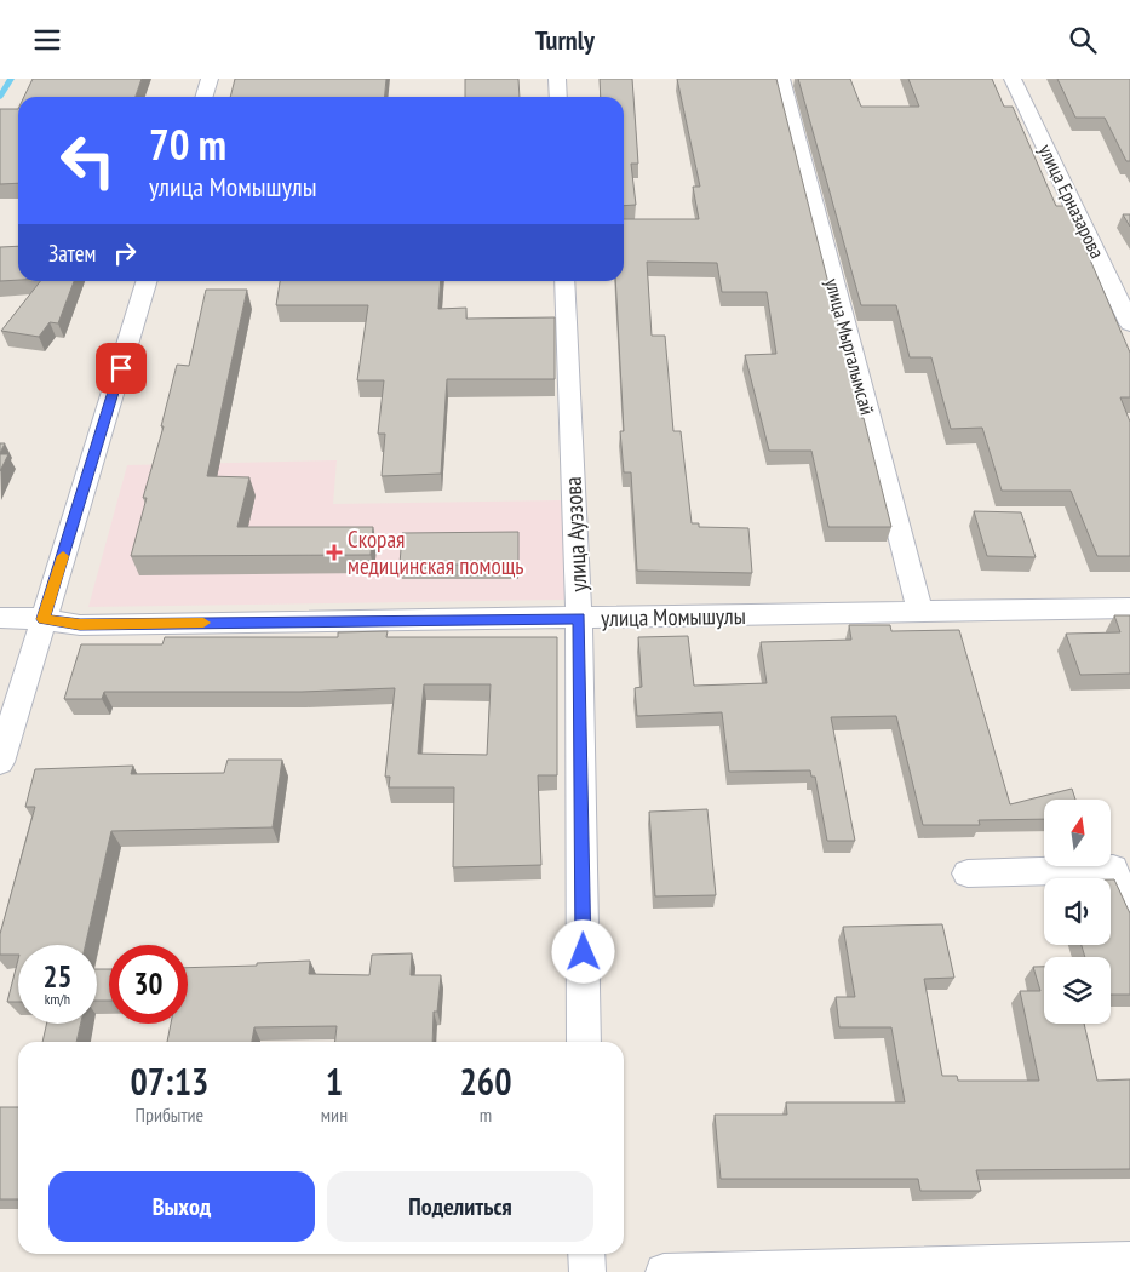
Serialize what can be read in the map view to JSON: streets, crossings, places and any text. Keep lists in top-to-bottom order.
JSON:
{
  "streets": {
    "street": [
      "улица Ерназарова",
      "улица Мыргалымсай",
      "улица Ауэзова",
      "улица Момышулы"
    ]
  },
  "crossings": [
    ["улица Мыргалымсай", "улица Момышулы"],
    ["улица Ауэзова", "улица Момышулы"]
  ],
  "places": {
    "health": ["Скорая медицинская помощь"]
  },
  "north": "top",
  "page": {
    "header": "Turnly",
    "turn": ["70 m", "улица Момышулы"],
    "then": "Затем",
    "speed": "25 km/h",
    "limit": "30",
    "eta": [
      "07:13",
      "Прибытие",
      "1",
      "мин",
      "260",
      "m"
    ],
    "buttons": ["Выход", "Поделиться"]
  }
}
